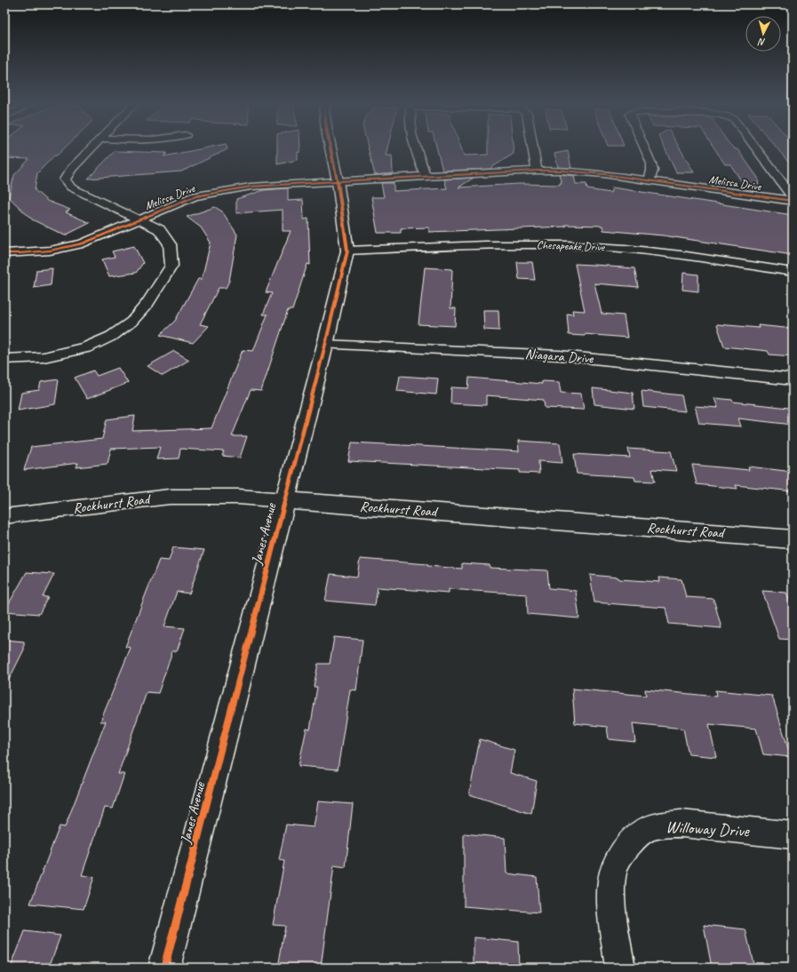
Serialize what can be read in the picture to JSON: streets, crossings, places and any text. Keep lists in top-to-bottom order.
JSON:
{
  "streets": {
    "street": [
      "Melissa Drive",
      "Chesapeake Drive",
      "Niagara Drive",
      "Rockhurst Road",
      "Janes Avenue",
      "Willoway Drive"
    ]
  },
  "crossings": [
    ["Melissa Drive", "Janes Avenue"],
    ["Chesapeake Drive", "Janes Avenue"],
    ["Niagara Drive", "Janes Avenue"],
    ["Rockhurst Road", "Janes Avenue"]
  ],
  "north": "bottom"
}
